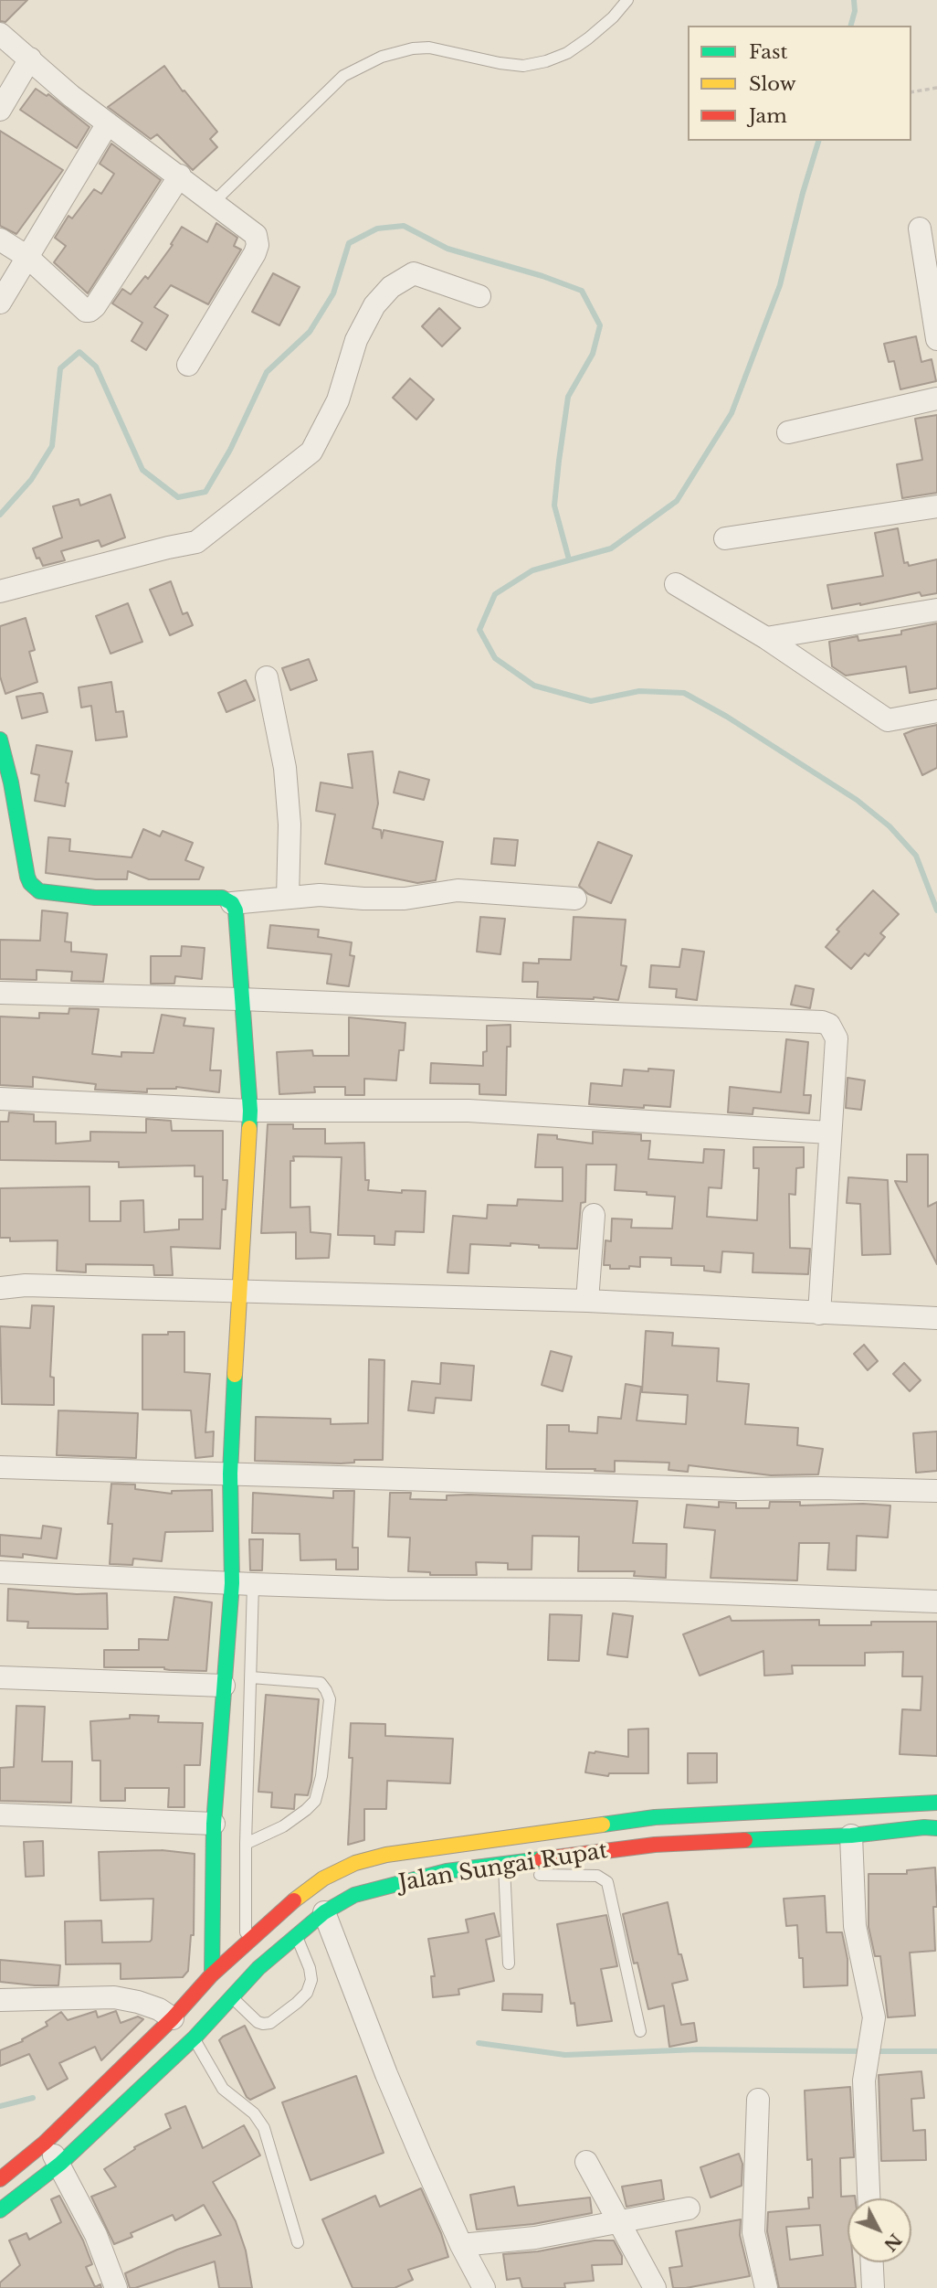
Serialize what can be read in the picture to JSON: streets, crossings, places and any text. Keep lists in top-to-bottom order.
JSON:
{
  "streets": {
    "main road": ["Jalan Sungai Rupat"]
  },
  "legend": ["Fast", "Slow", "Jam"],
  "north": "bottom right"
}
